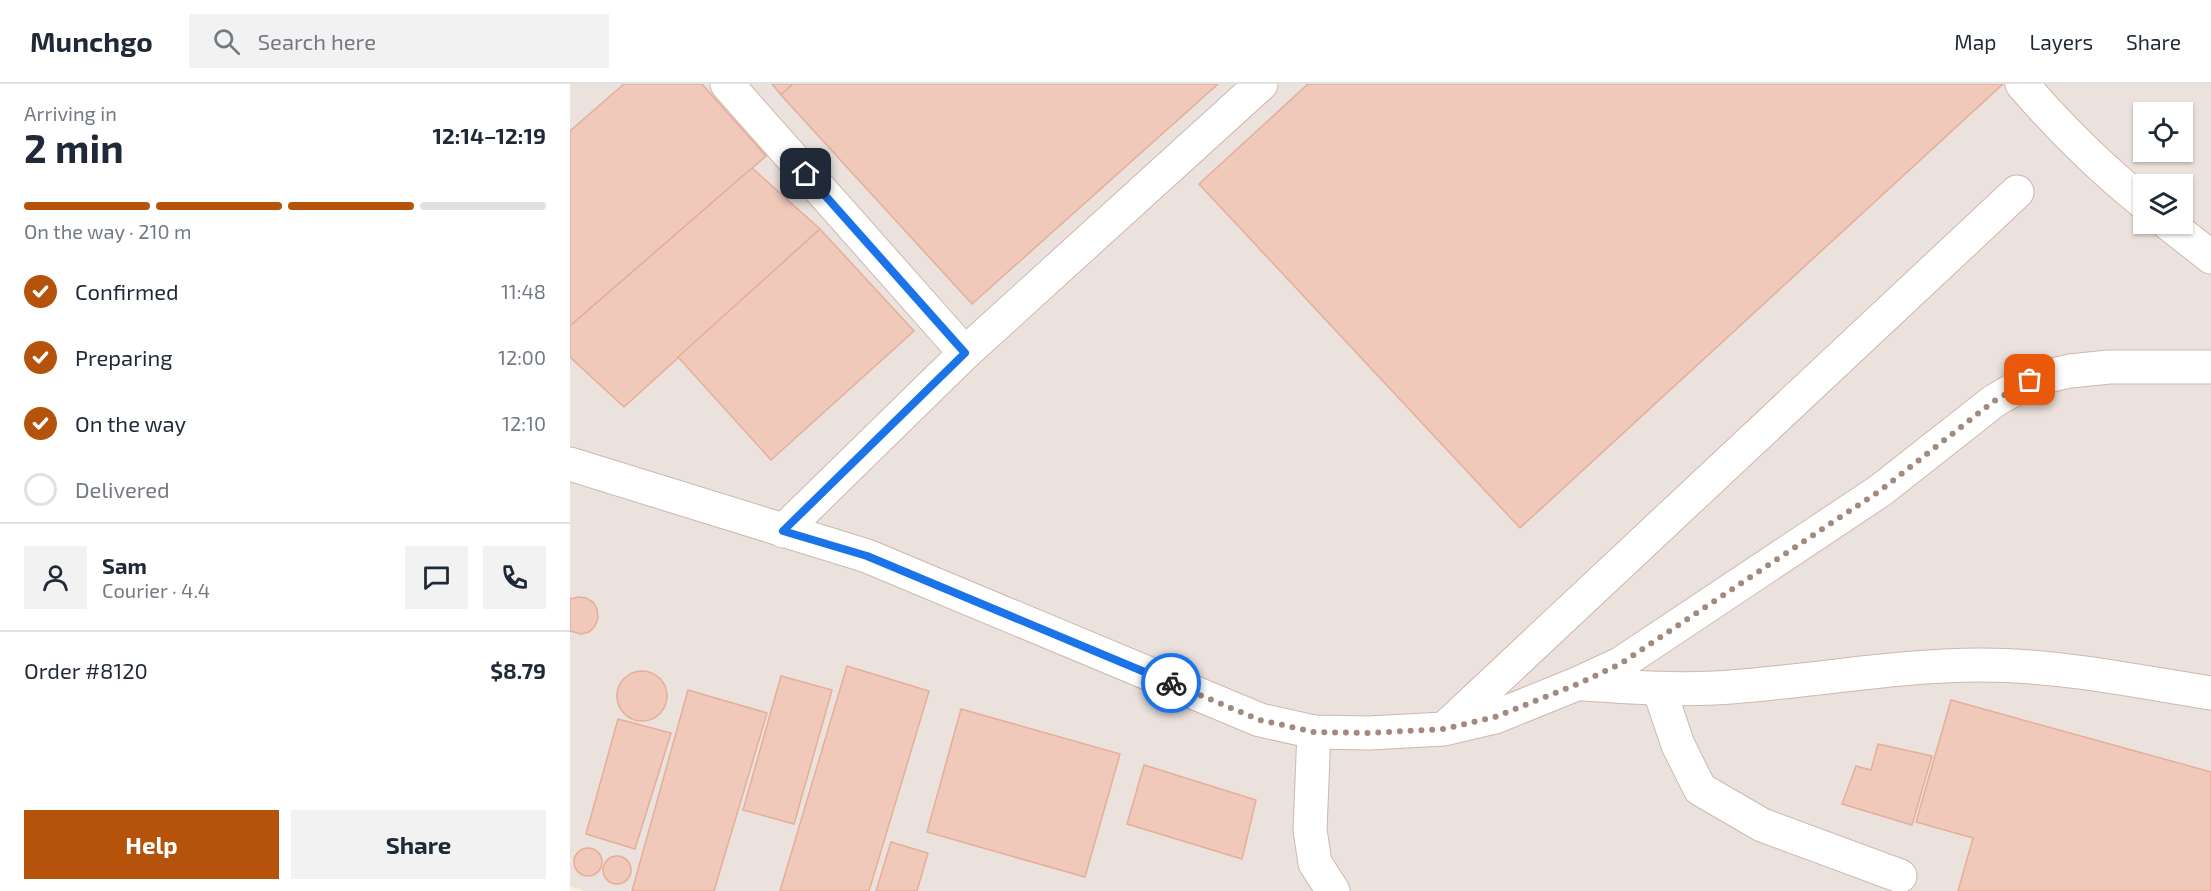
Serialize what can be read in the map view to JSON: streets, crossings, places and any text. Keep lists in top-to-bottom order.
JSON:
{
  "page": {
    "header": "Munchgo",
    "search": "Search here",
    "nav": ["Map", "Layers", "Share"],
    "heading": ["2 min", "Arriving in", "12:14–12:19"],
    "panel": [
      "Sam",
      "Courier · 4.4",
      "Order #8120",
      "$8.79"
    ],
    "bar": "On the way · 210 m",
    "list": [
      ["Confirmed", "11:48"],
      ["Preparing", "12:00"],
      ["On the way", "12:10"],
      "Delivered"
    ],
    "buttons": ["Help", "Share"]
  }
}
